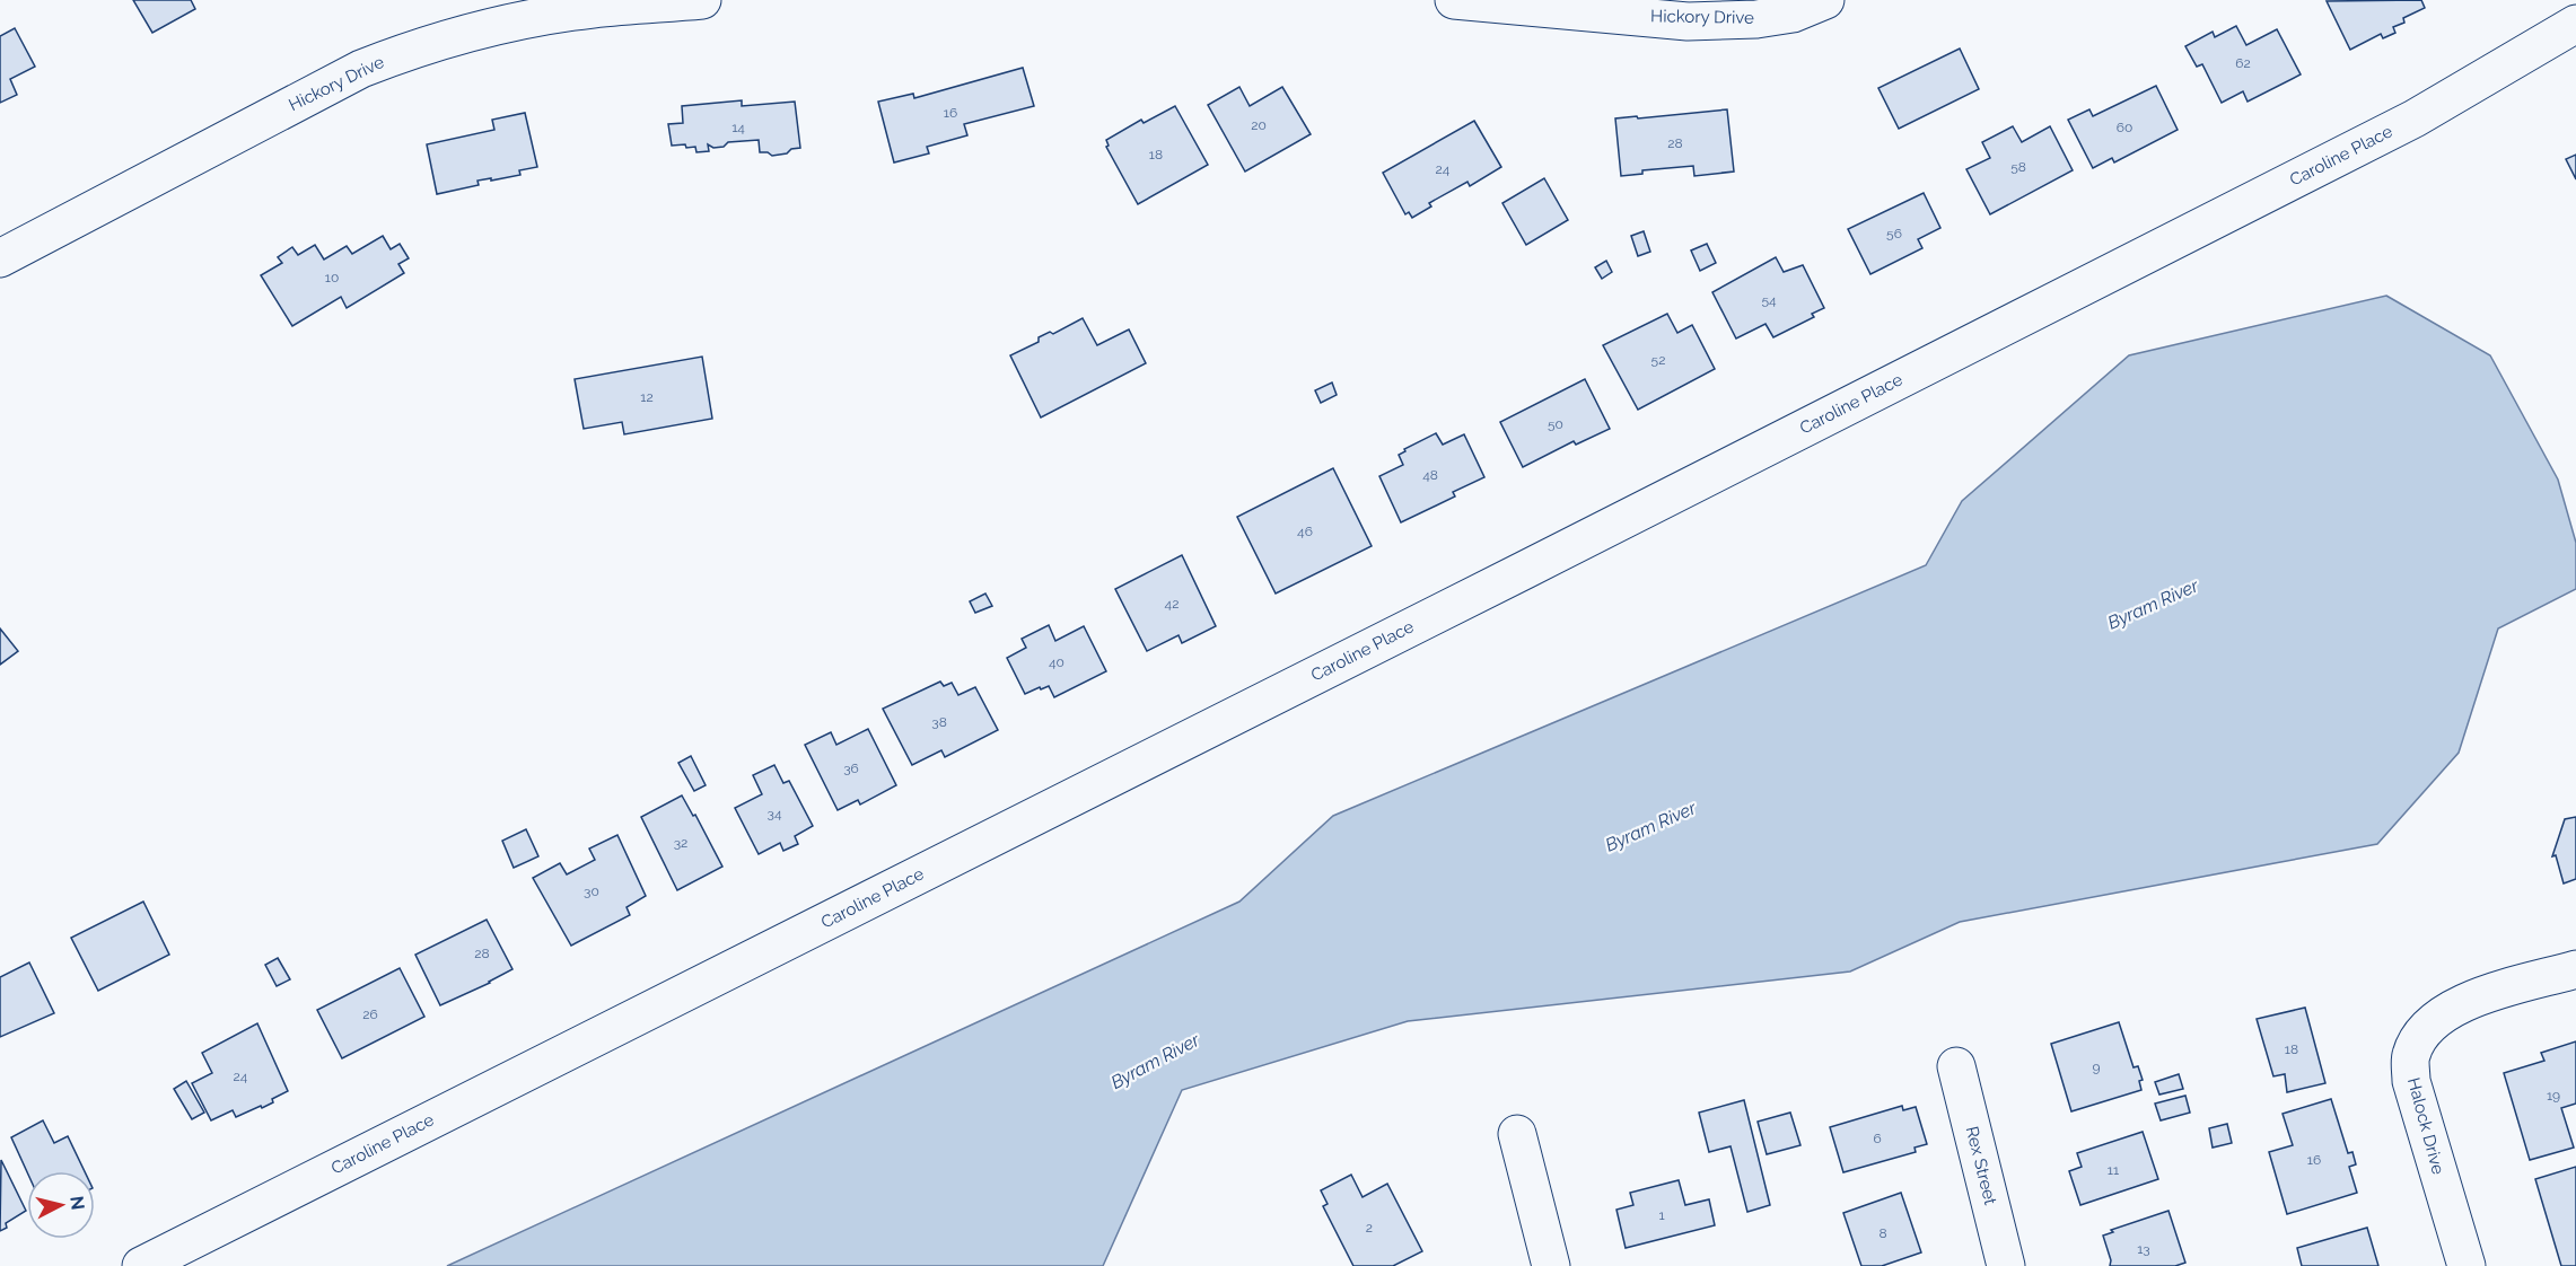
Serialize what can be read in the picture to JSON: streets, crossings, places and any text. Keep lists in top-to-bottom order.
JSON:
{
  "streets": {
    "street": [
      "Hickory Drive",
      "Caroline Place",
      "Halock Drive",
      "Rex Street"
    ]
  },
  "water": ["Byram River"],
  "house_numbers": [
    "62",
    "16",
    "20",
    "14",
    "60",
    "28",
    "18",
    "58",
    "24",
    "56",
    "10",
    "54",
    "52",
    "12",
    "50",
    "48",
    "46",
    "42",
    "40",
    "38",
    "36",
    "34",
    "32",
    "30",
    "28",
    "26",
    "18",
    "9",
    "24",
    "19",
    "6",
    "16",
    "11",
    "1",
    "2",
    "8",
    "13"
  ],
  "north": "right"
}
